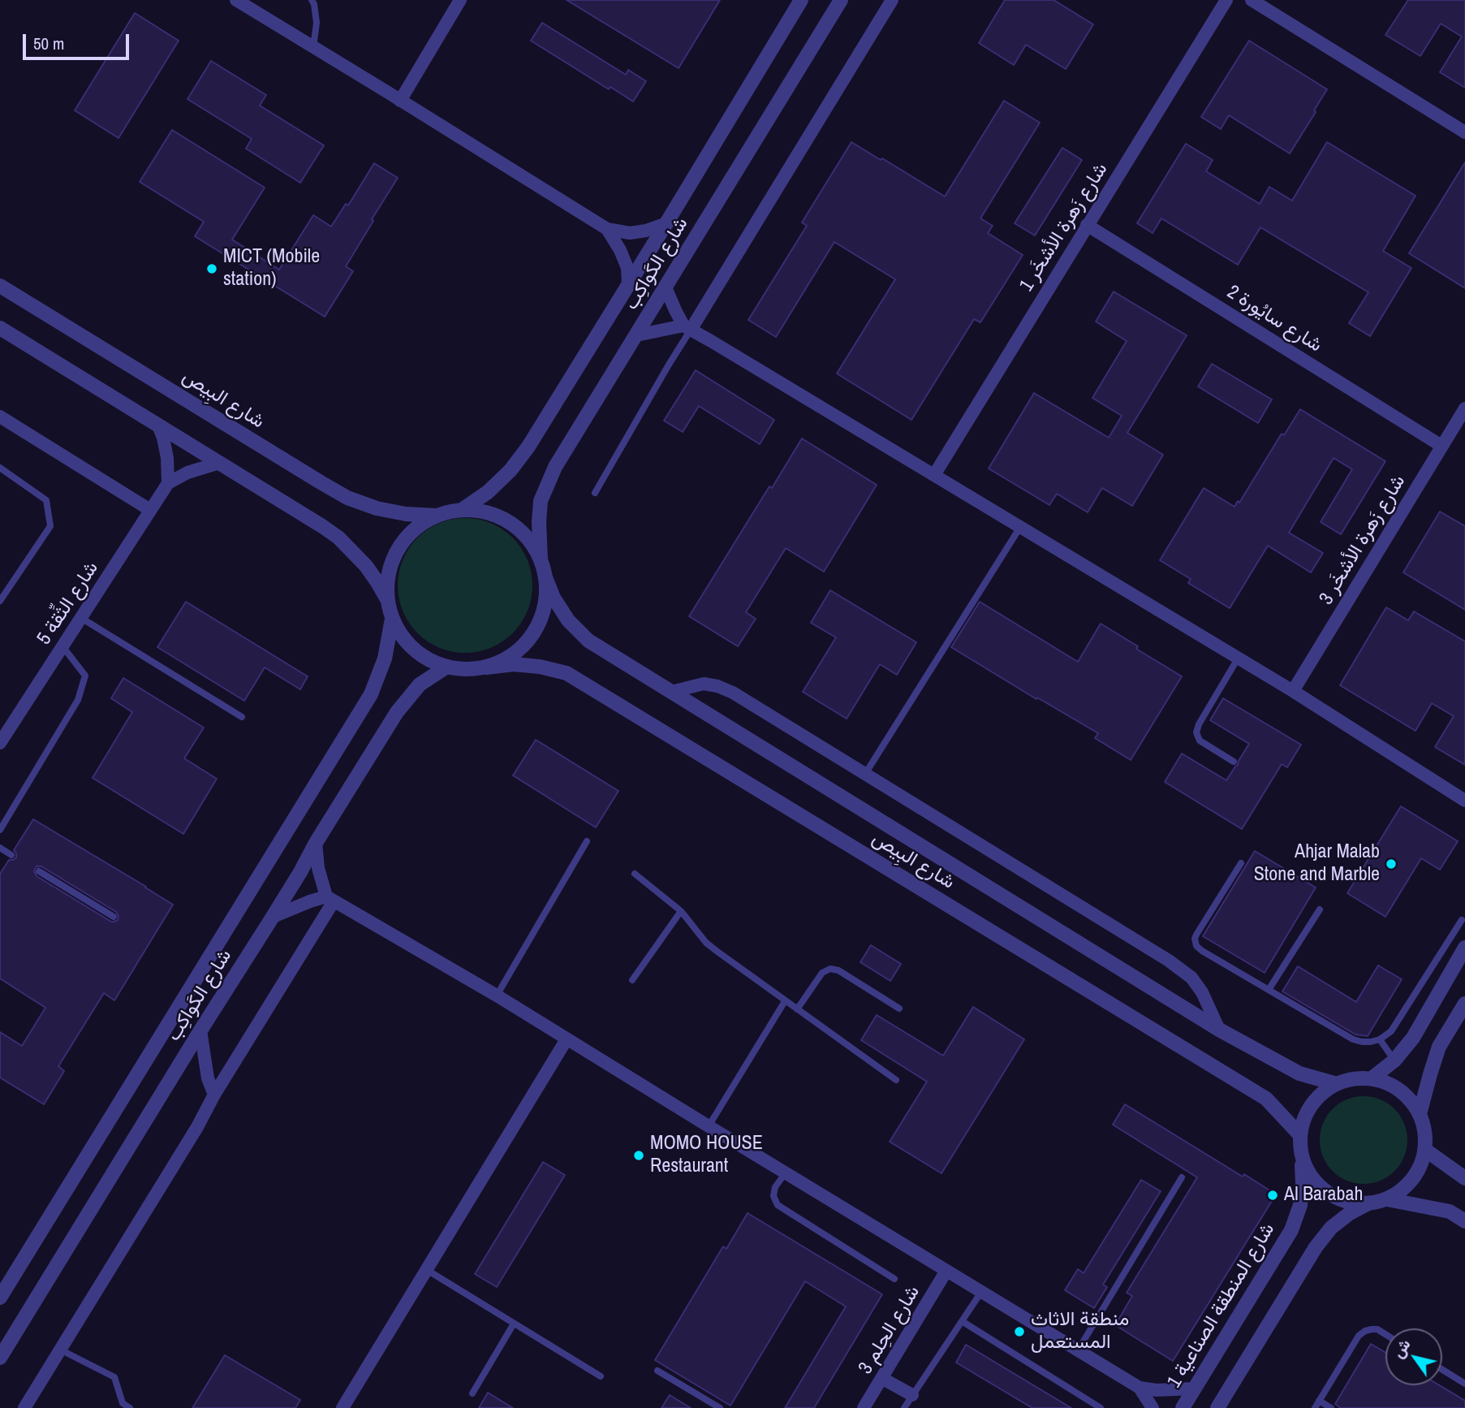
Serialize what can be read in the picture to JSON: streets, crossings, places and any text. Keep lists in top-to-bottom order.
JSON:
{
  "streets": {
    "street": [
      "شارع زَهرة الأشخَر 1",
      "شارع الكَواكِب",
      "شارع سايُورة 2",
      "شارع البِيص",
      "شارع زَهرة الأشخَر 3",
      "شارع الثِّقة 5",
      "شارع المنطقة الصناعية 1",
      "شارع الحِلم 3"
    ]
  },
  "crossings": [
    ["شارع زَهرة الأشخَر 1", "شارع سايُورة 2"],
    ["شارع الكَواكِب", "شارع البِيص"],
    ["شارع سايُورة 2", "شارع زَهرة الأشخَر 3"],
    ["شارع البِيص", "شارع المنطقة الصناعية 1"]
  ],
  "places": [
    "MICT (Mobile station)",
    "Ahjar Malab Stone and Marble",
    "MOMO HOUSE Restaurant",
    "Al Barabah",
    "منطقة الاثاث المستعمل"
  ],
  "scale_bar": "50 m",
  "north": "top left"
}
